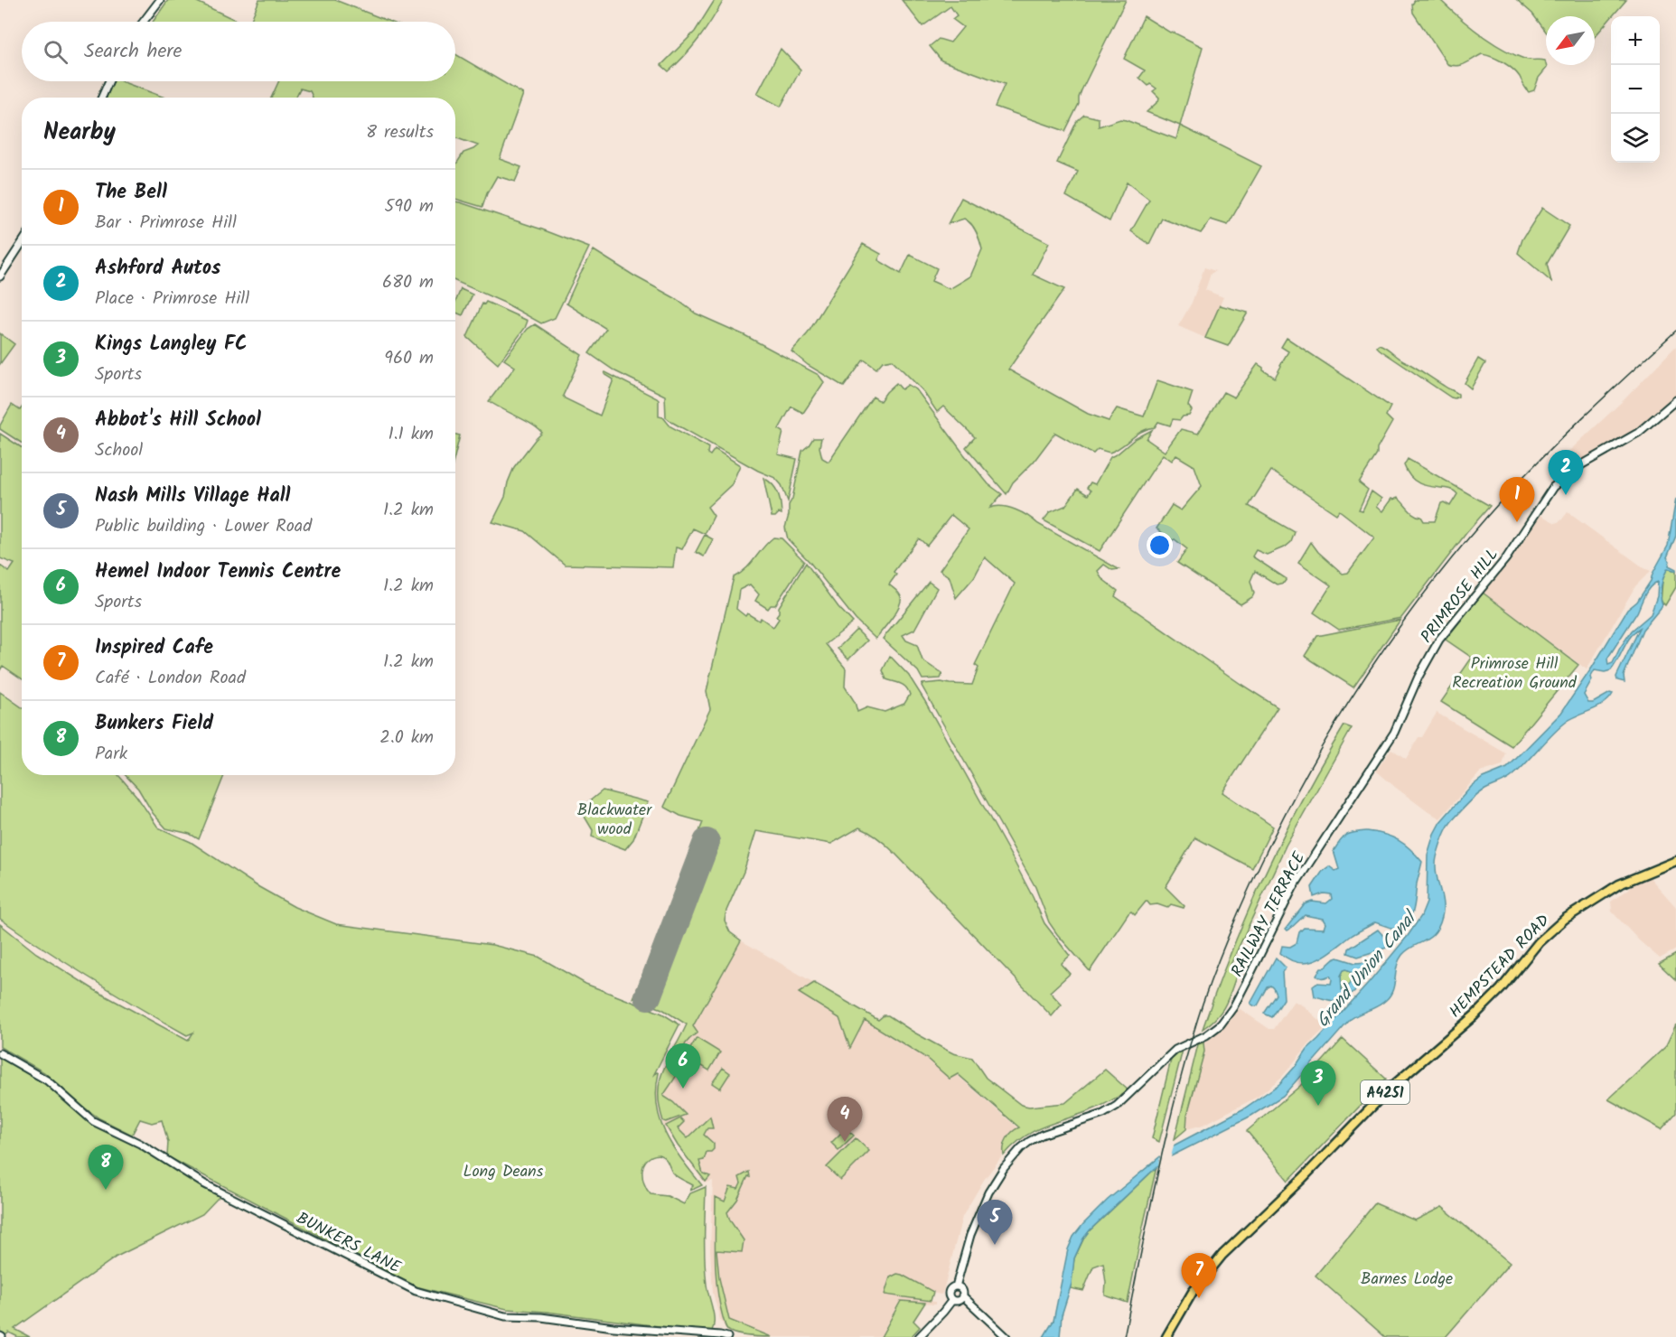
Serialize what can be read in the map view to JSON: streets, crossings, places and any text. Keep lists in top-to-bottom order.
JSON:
{
  "streets": {
    "main road": ["HEMPSTEAD ROAD", "A4251"],
    "street": ["PRIMROSE HILL", "RAILWAY TERRACE", "BUNKERS LANE"]
  },
  "crossings": [
    ["PRIMROSE HILL", "RAILWAY TERRACE"]
  ],
  "water": ["Grand Union Canal"],
  "parks": [
    "Primrose Hill Recreation Ground",
    "Blackwater wood",
    "Long Deans",
    "Barnes Lodge"
  ],
  "north": "bottom left",
  "page": {
    "map_buttons": ["+", "−"],
    "search": "Search here",
    "heading": ["Nearby", "8 results"],
    "list": [
      {
        "mark": "1",
        "name": "The Bell",
        "note": "Bar · Primrose Hill",
        "value": "590 m"
      },
      {
        "mark": "2",
        "name": "Ashford Autos",
        "note": "Place · Primrose Hill",
        "value": "680 m"
      },
      {
        "mark": "3",
        "name": "Kings Langley FC",
        "note": "Sports",
        "value": "960 m"
      },
      {
        "mark": "4",
        "name": "Abbot's Hill School",
        "note": "School",
        "value": "1.1 km"
      },
      {
        "mark": "5",
        "name": "Nash Mills Village Hall",
        "note": "Public building · Lower Road",
        "value": "1.2 km"
      },
      {
        "mark": "6",
        "name": "Hemel Indoor Tennis Centre",
        "note": "Sports",
        "value": "1.2 km"
      },
      {
        "mark": "7",
        "name": "Inspired Cafe",
        "note": "Café · London Road",
        "value": "1.2 km"
      },
      {
        "mark": "8",
        "name": "Bunkers Field",
        "note": "Park",
        "value": "2.0 km"
      }
    ],
    "pins": [
      "2",
      "1",
      "6",
      "3",
      "4",
      "8",
      "5",
      "7"
    ]
  }
}
